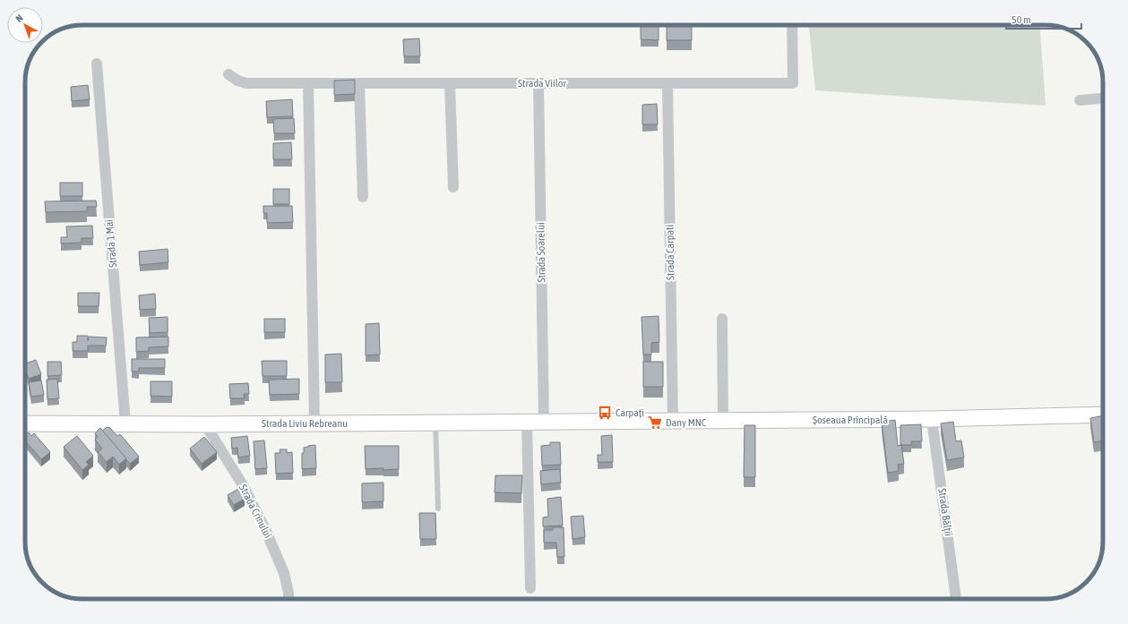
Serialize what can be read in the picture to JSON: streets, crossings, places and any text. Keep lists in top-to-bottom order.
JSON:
{
  "streets": {
    "main road": ["Șoseaua Principală", "Strada Liviu Rebreanu"],
    "street": [
      "Strada Viilor",
      "Strada 1 Mai",
      "Strada Soarelui",
      "Strada Carpati",
      "Strada Crinului",
      "Strada Bălții"
    ]
  },
  "crossings": [
    ["Strada Viilor", "Strada Soarelui"],
    ["Strada Viilor", "Strada Carpati"],
    ["Strada 1 Mai", "Strada Liviu Rebreanu"],
    ["Strada Soarelui", "Strada Liviu Rebreanu"],
    ["Strada Carpati", "Șoseaua Principală"],
    ["Șoseaua Principală", "Strada Liviu Rebreanu"],
    ["Șoseaua Principală", "Strada Bălții"],
    ["Strada Liviu Rebreanu", "Strada Crinului"]
  ],
  "places": {
    "bus stop": ["Carpați"],
    "supermarket": ["Dany MNC"]
  },
  "scale_bar": "50 m",
  "north": "top left"
}
